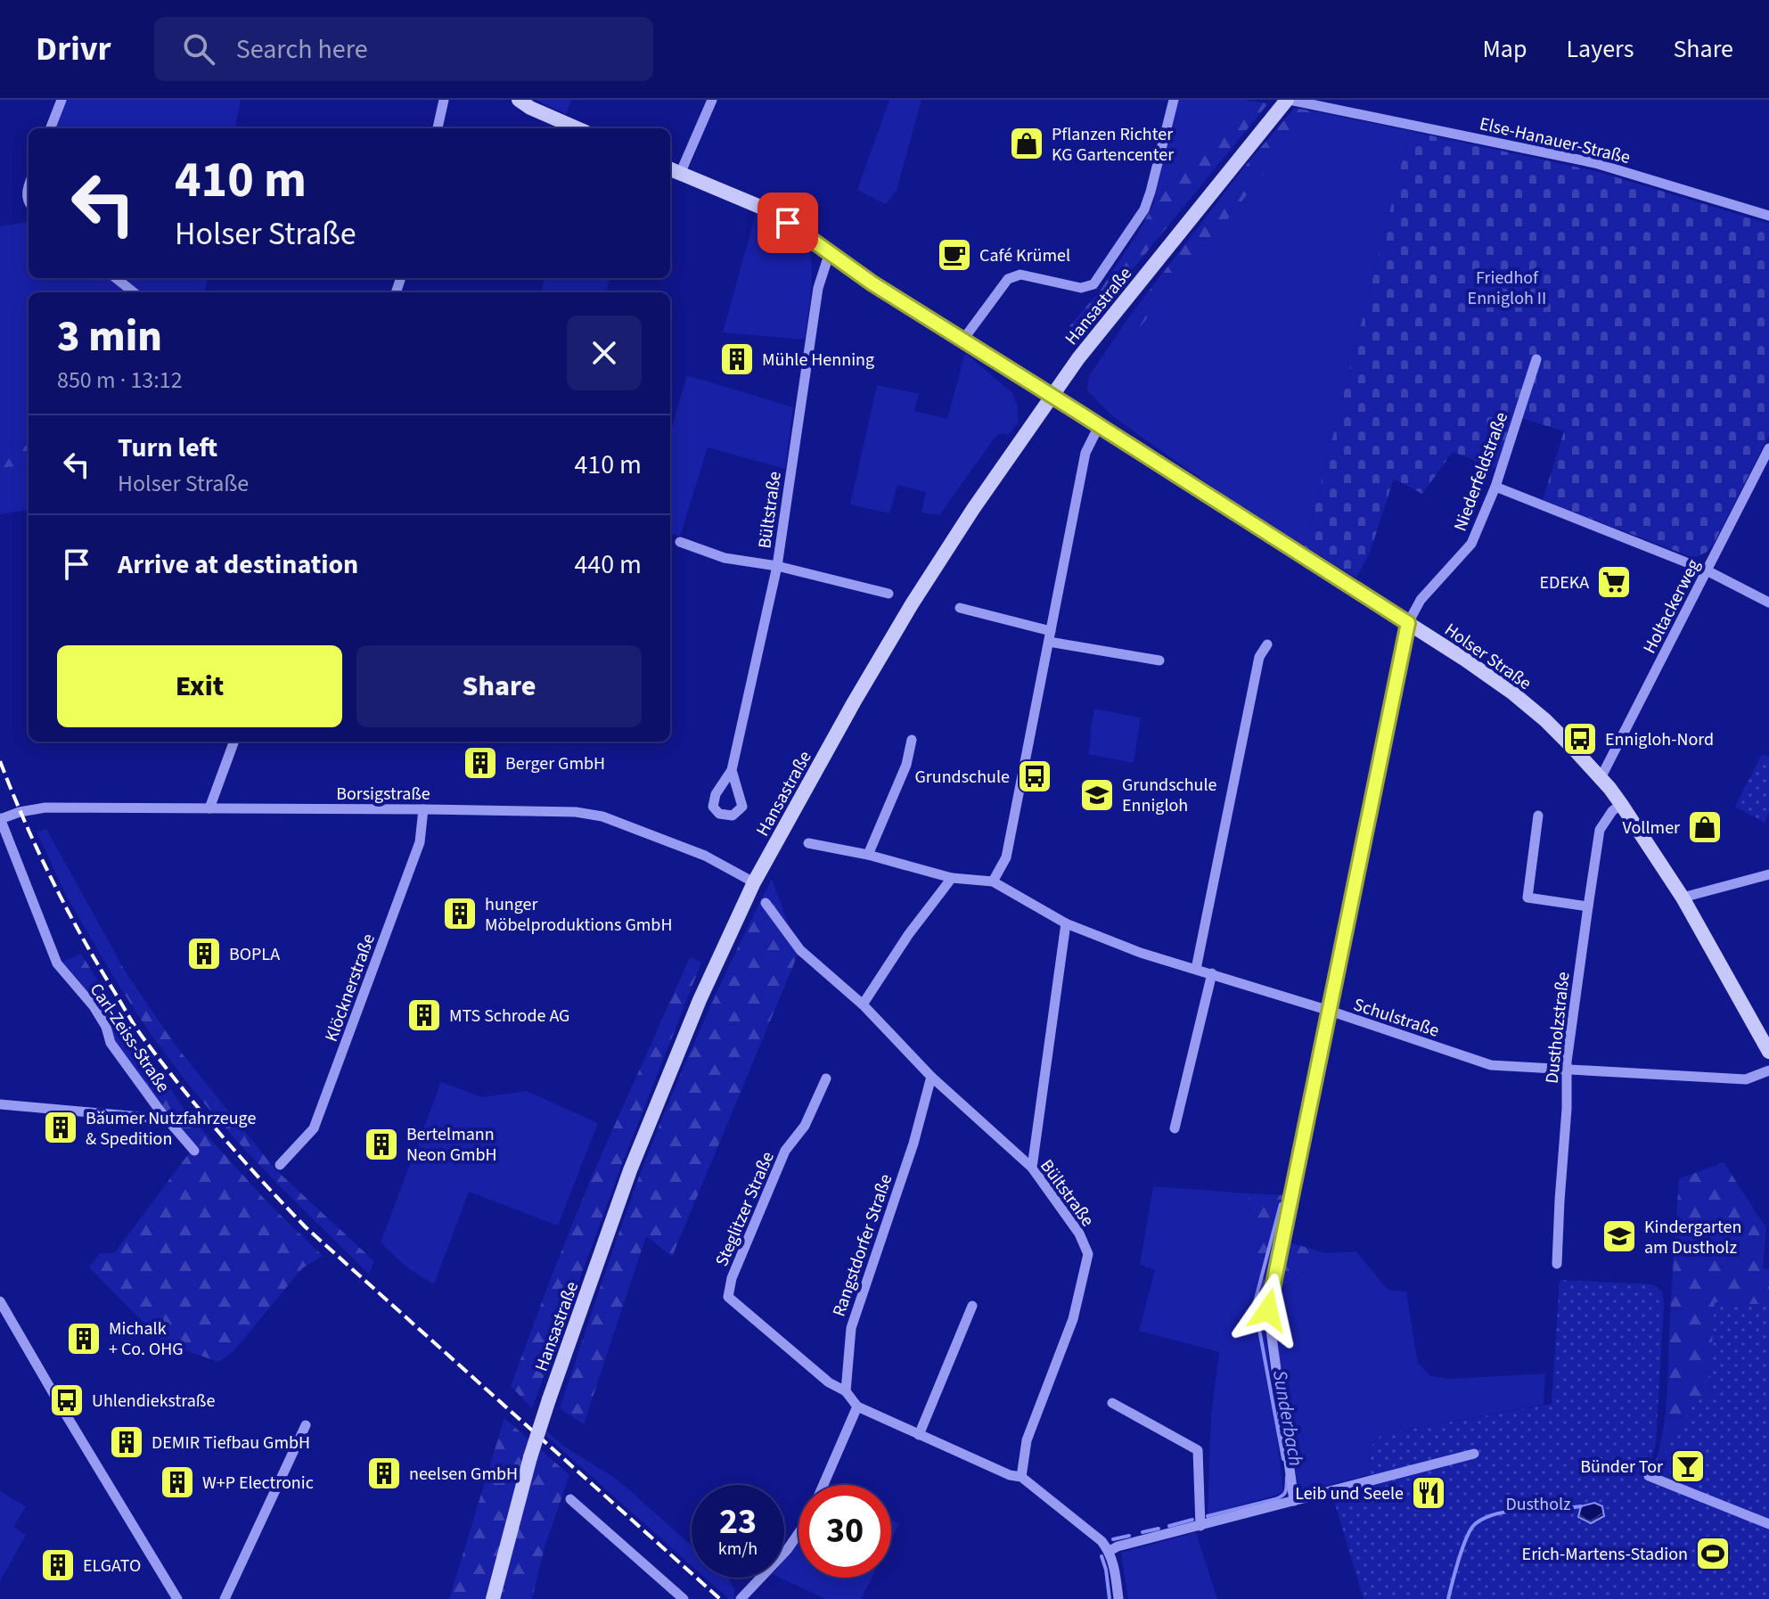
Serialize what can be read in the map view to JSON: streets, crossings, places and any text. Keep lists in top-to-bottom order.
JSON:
{
  "streets": {
    "main road": ["Hansastraße", "Holser Straße"],
    "street": [
      "Else-Hanauer-Straße",
      "Niederfeldstraße",
      "Bültstraße",
      "Holtackerweg",
      "Borsigstraße",
      "Klöcknerstraße",
      "Schulstraße",
      "Dustholzstraße",
      "Carl-Zeiss-Straße",
      "Steglitzer Straße",
      "Rangstdorfer Straße"
    ]
  },
  "crossings": [
    ["Else-Hanauer-Straße", "Hansastraße"],
    ["Hansastraße", "Holser Straße"],
    ["Hansastraße", "Borsigstraße"],
    ["Niederfeldstraße", "Holser Straße"],
    ["Niederfeldstraße", "Schulstraße"],
    ["Bültstraße", "Holser Straße"],
    ["Bültstraße", "Rangstdorfer Straße"],
    ["Holtackerweg", "Holser Straße"],
    ["Holser Straße", "Dustholzstraße"],
    ["Borsigstraße", "Klöcknerstraße"],
    ["Borsigstraße", "Carl-Zeiss-Straße"],
    ["Schulstraße", "Dustholzstraße"],
    ["Steglitzer Straße", "Rangstdorfer Straße"]
  ],
  "water": ["Sunderbach"],
  "parks": ["Friedhof Ennigloh II", "Dustholz"],
  "places": {
    "shop": ["Pflanzen Richter KG Gartencenter", "Vollmer"],
    "cafe": ["Café Krümel"],
    "building": [
      "Mühle Henning",
      "Berger GmbH",
      "hunger Möbelproduktions GmbH",
      "BOPLA",
      "MTS Schrode AG",
      "Bäumer Nutzfahrzeuge & Spedition",
      "Bertelmann Neon GmbH",
      "Michalk + Co. OHG",
      "DEMIR Tiefbau GmbH",
      "neelsen GmbH",
      "W+P Electronic",
      "ELGATO"
    ],
    "supermarket": ["EDEKA"],
    "bus stop": ["Ennigloh-Nord", "Grundschule", "Uhlendiekstraße"],
    "school or university": ["Grundschule Ennigloh", "Kindergarten am Dustholz"],
    "bar": ["Bünder Tor"],
    "restaurant": ["Leib und Seele"],
    "sports": ["Erich-Martens-Stadion"]
  },
  "page": {
    "header": "Drivr",
    "search": "Search here",
    "nav": ["Map", "Layers", "Share"],
    "turn": ["410 m", "Holser Straße"],
    "heading": ["3 min", "850 m · 13:12"],
    "list": [
      {
        "name": "Turn left",
        "note": "Holser Straße",
        "value": "410 m"
      },
      {
        "name": "Arrive at destination",
        "value": "440 m"
      }
    ],
    "buttons": ["Exit", "Share"],
    "speed": "23 km/h",
    "limit": "30"
  }
}
